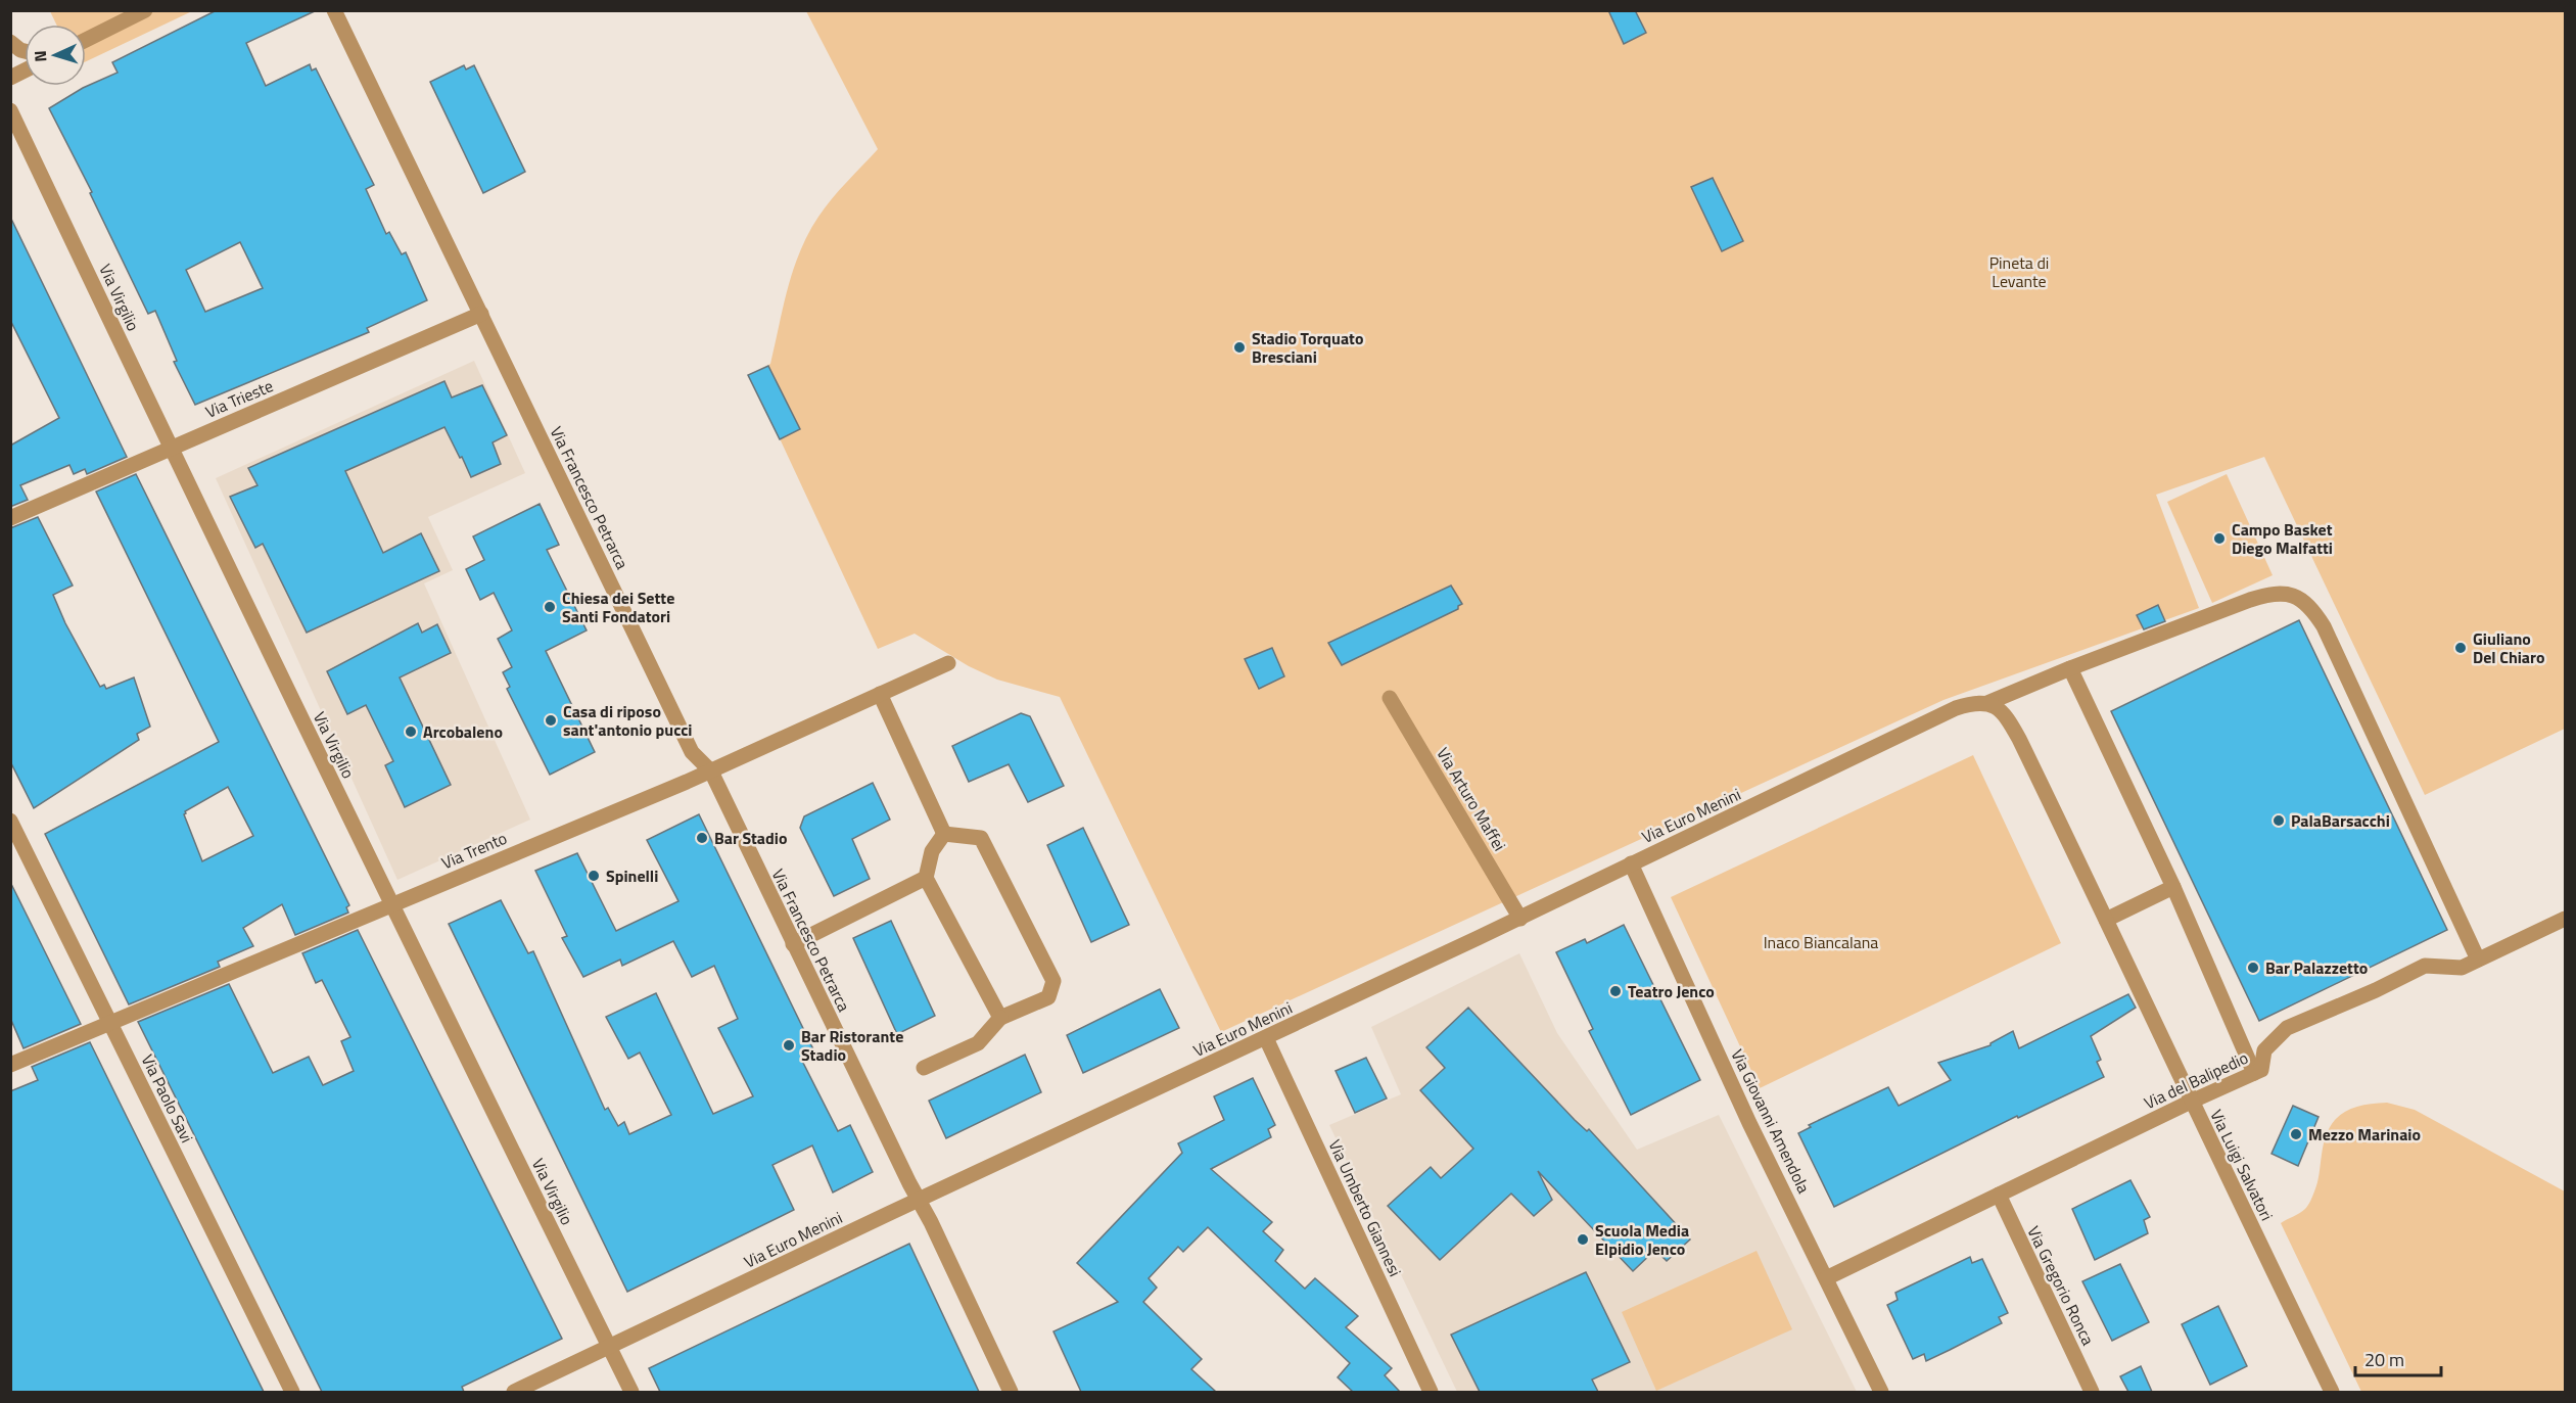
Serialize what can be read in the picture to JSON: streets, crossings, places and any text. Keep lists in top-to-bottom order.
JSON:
{
  "streets": {
    "street": [
      "Via Virgilio",
      "Via Trieste",
      "Via Francesco Petrarca",
      "Via Arturo Maffei",
      "Via Euro Menini",
      "Via Trento",
      "Via del Balipedio",
      "Via Paolo Savi",
      "Via Giovanni Amendola",
      "Via Luigi Salvatori",
      "Via Umberto Giannesi",
      "Via Gregorio Ronca"
    ]
  },
  "crossings": [
    ["Via Virgilio", "Via Trieste"],
    ["Via Virgilio", "Via Euro Menini"],
    ["Via Virgilio", "Via Trento"],
    ["Via Trieste", "Via Francesco Petrarca"],
    ["Via Francesco Petrarca", "Via Euro Menini"],
    ["Via Francesco Petrarca", "Via Trento"],
    ["Via Arturo Maffei", "Via Euro Menini"],
    ["Via Euro Menini", "Via del Balipedio"],
    ["Via Euro Menini", "Via Giovanni Amendola"],
    ["Via Euro Menini", "Via Luigi Salvatori"],
    ["Via Euro Menini", "Via Umberto Giannesi"],
    ["Via Trento", "Via Paolo Savi"],
    ["Via del Balipedio", "Via Giovanni Amendola"],
    ["Via del Balipedio", "Via Luigi Salvatori"],
    ["Via del Balipedio", "Via Gregorio Ronca"]
  ],
  "parks": ["Pineta di Levante", "Inaco Biancalana"],
  "places": [
    "Stadio Torquato Bresciani",
    "Campo Basket Diego Malfatti",
    "Chiesa dei Sette Santi Fondatori",
    "Giuliano Del Chiaro",
    "Casa di riposo sant'antonio pucci",
    "Arcobaleno",
    "PalaBarsacchi",
    "Bar Stadio",
    "Spinelli",
    "Bar Palazzetto",
    "Teatro Jenco",
    "Bar Ristorante Stadio",
    "Mezzo Marinaio",
    "Scuola Media Elpidio Jenco"
  ],
  "scale_bar": "20 m",
  "north": "left"
}
